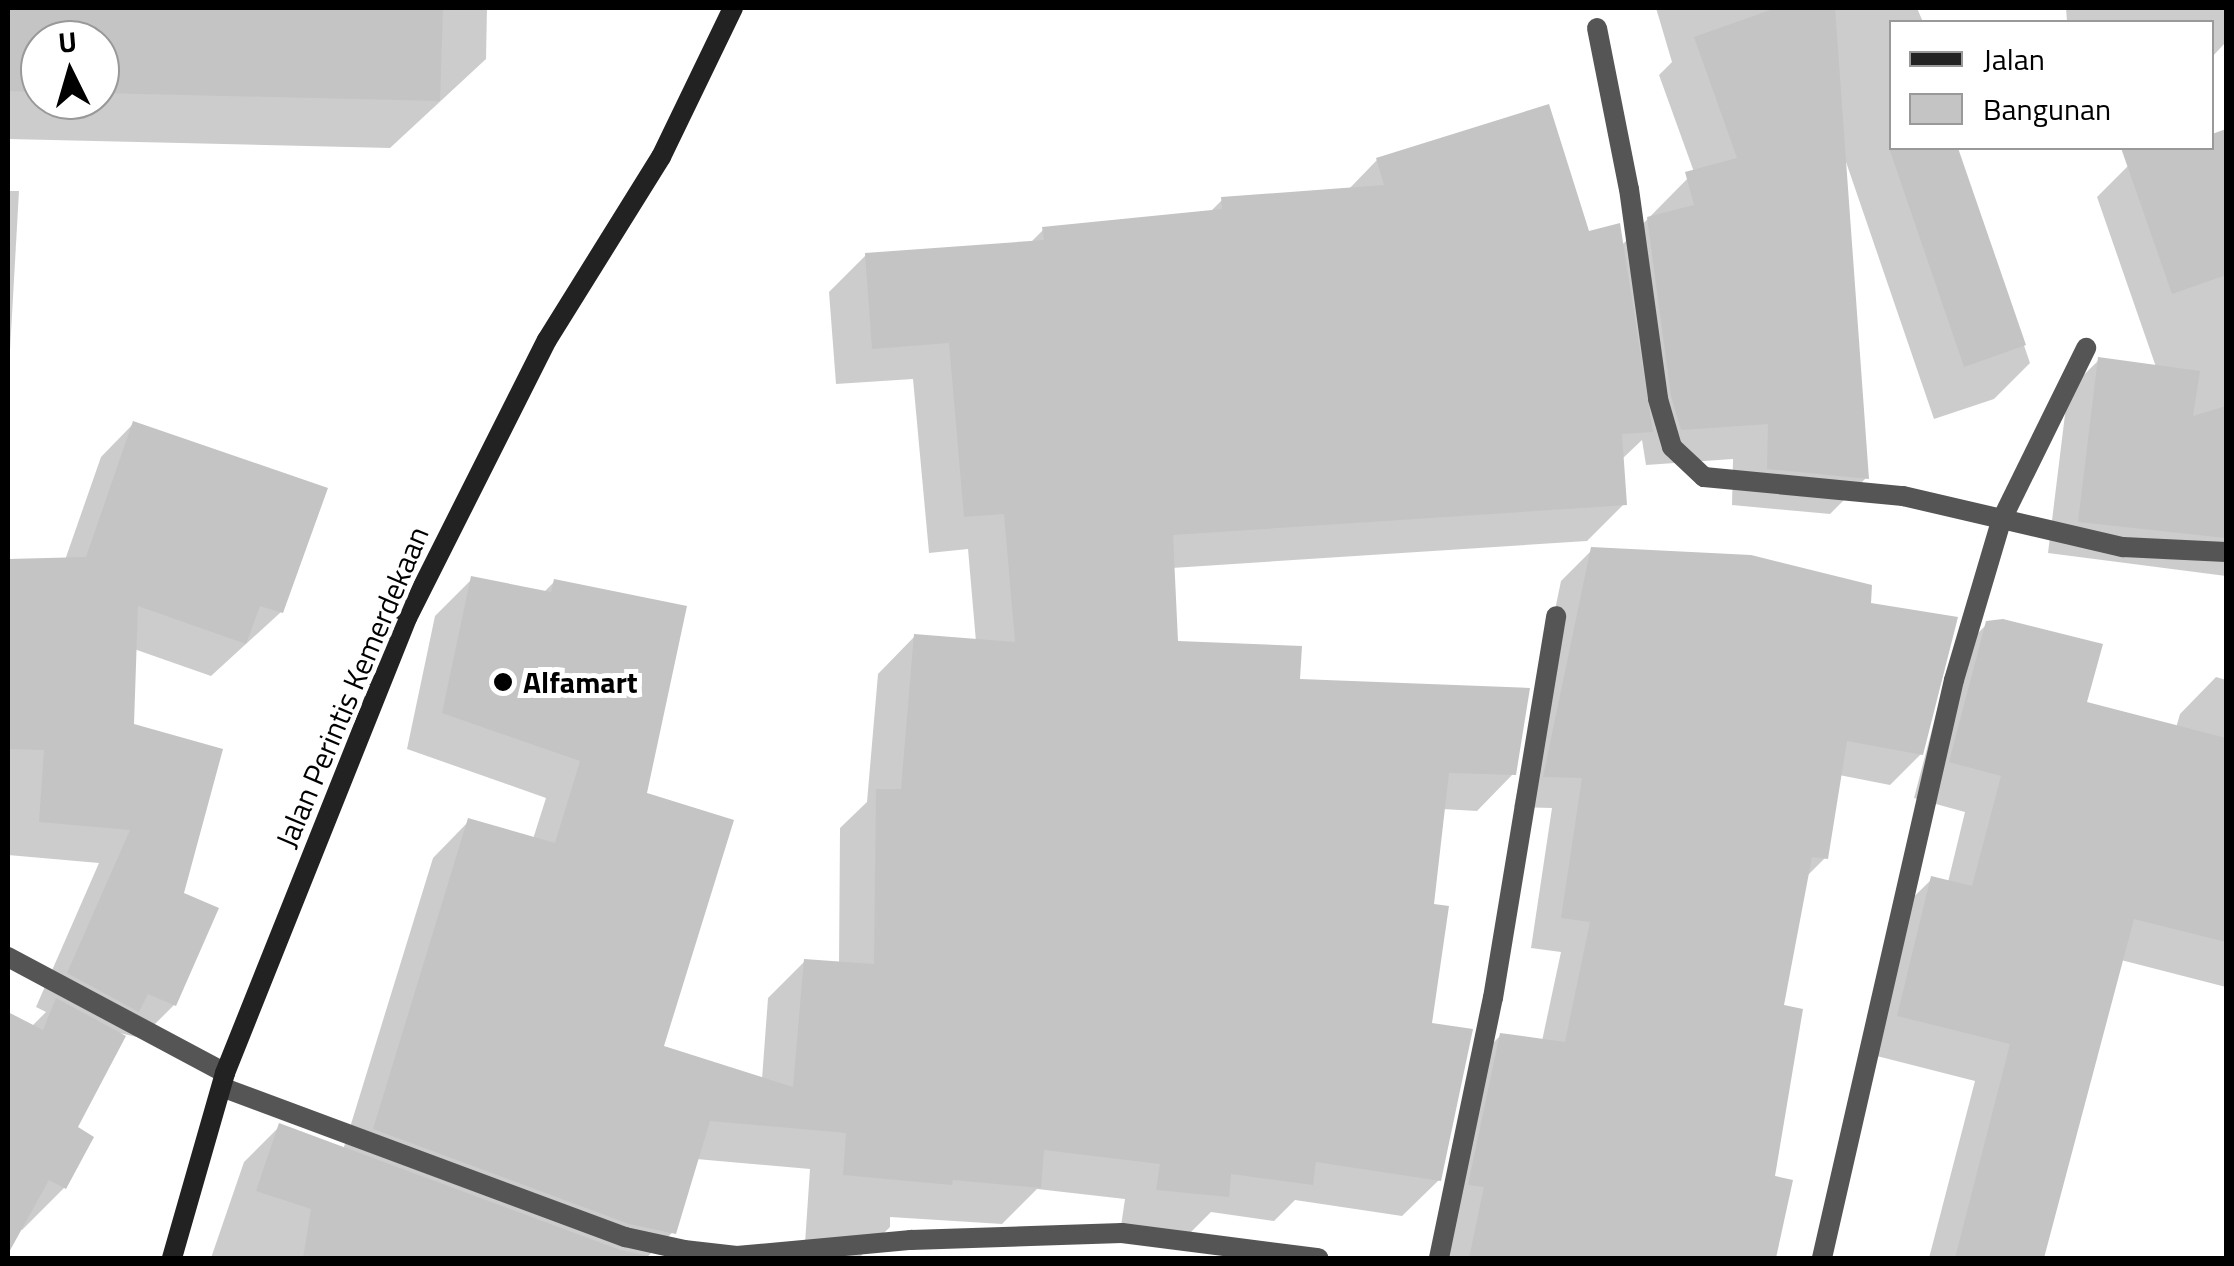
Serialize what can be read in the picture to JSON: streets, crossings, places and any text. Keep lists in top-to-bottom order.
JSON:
{
  "streets": {
    "street": ["Jalan Perintis Kemerdekaan"]
  },
  "places": ["Alfamart"],
  "legend": ["Jalan", "Bangunan"],
  "north": "top"
}
